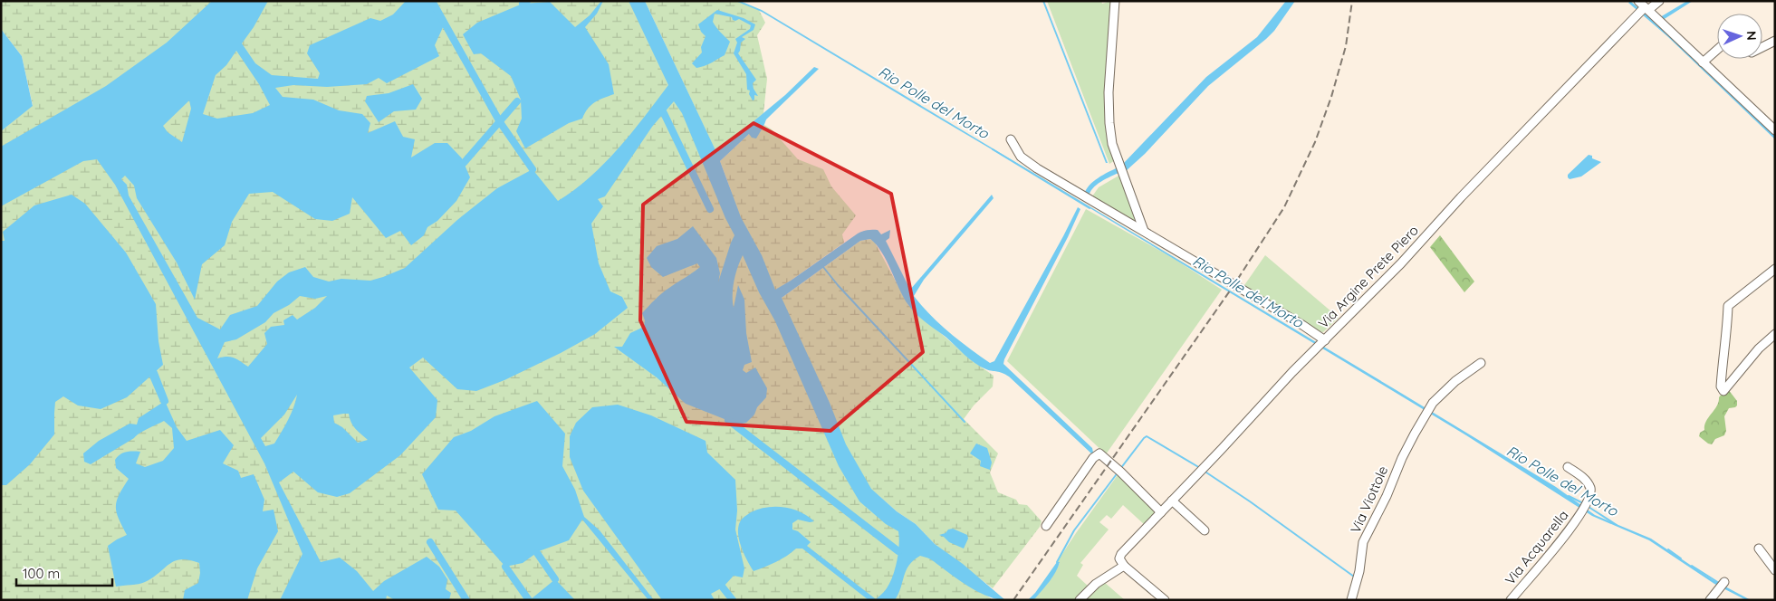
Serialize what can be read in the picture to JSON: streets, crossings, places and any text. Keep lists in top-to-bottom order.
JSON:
{
  "streets": {
    "street": ["Via Argine Prete Piero", "Via Viottole", "Via Acquarella"]
  },
  "water": ["Rio Polle del Morto"],
  "scale_bar": "100 m",
  "north": "right"
}
